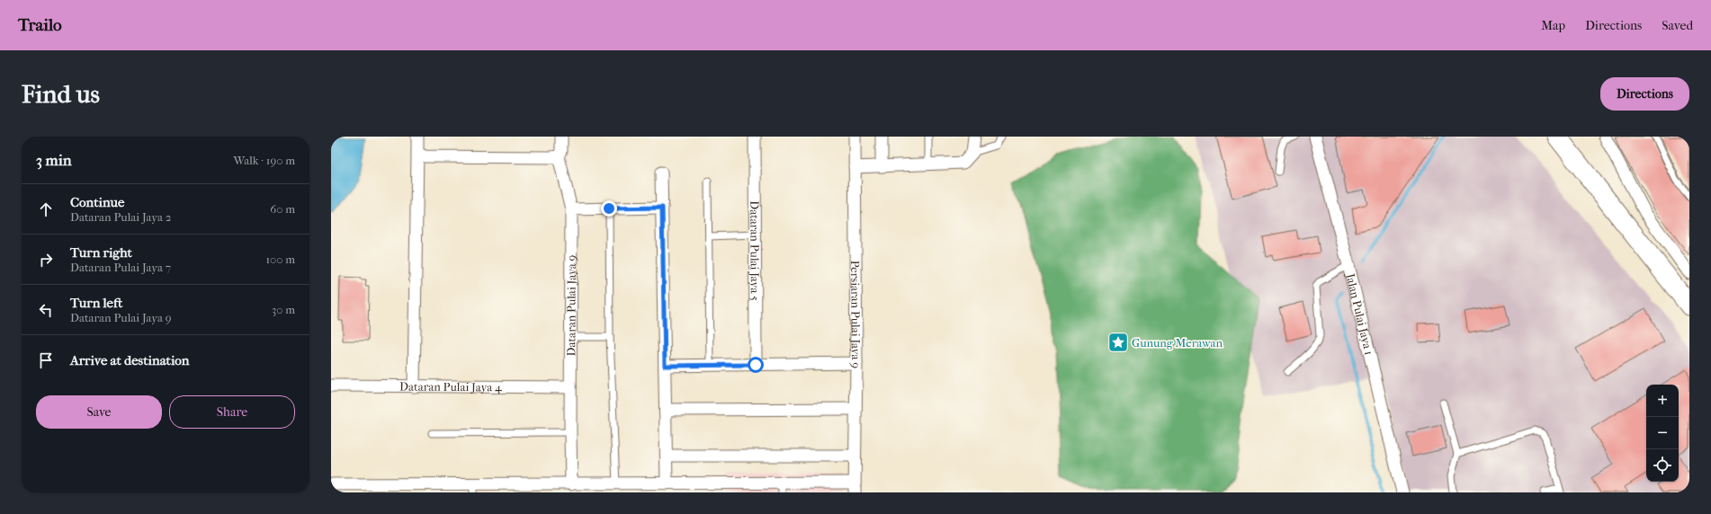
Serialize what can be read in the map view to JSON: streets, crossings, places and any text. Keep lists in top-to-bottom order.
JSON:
{
  "streets": {
    "street": [
      "Dataran Pulai Jaya 5",
      "Dataran Pulai Jaya 9",
      "Persiaran Pulai Jaya 9",
      "Jalan Pulai Jaya 1",
      "Dataran Pulai Jaya 4"
    ]
  },
  "crossings": [
    ["Dataran Pulai Jaya 9", "Dataran Pulai Jaya 4"]
  ],
  "places": {
    "place": ["Gunung Merawan"]
  },
  "page": {
    "header": "Trailo",
    "nav": ["Map", "Directions", "Saved"],
    "buttons": [
      "Directions",
      ["Save", "Share"]
    ],
    "title": "Find us",
    "heading": ["3 min", "Walk · 190 m"],
    "list": [
      ["Continue", "Dataran Pulai Jaya 2", "60 m"],
      ["Turn right", "Dataran Pulai Jaya 7", "100 m"],
      ["Turn left", "Dataran Pulai Jaya 9", "30 m"],
      "Arrive at destination"
    ],
    "map_buttons": ["+", "−"]
  }
}
